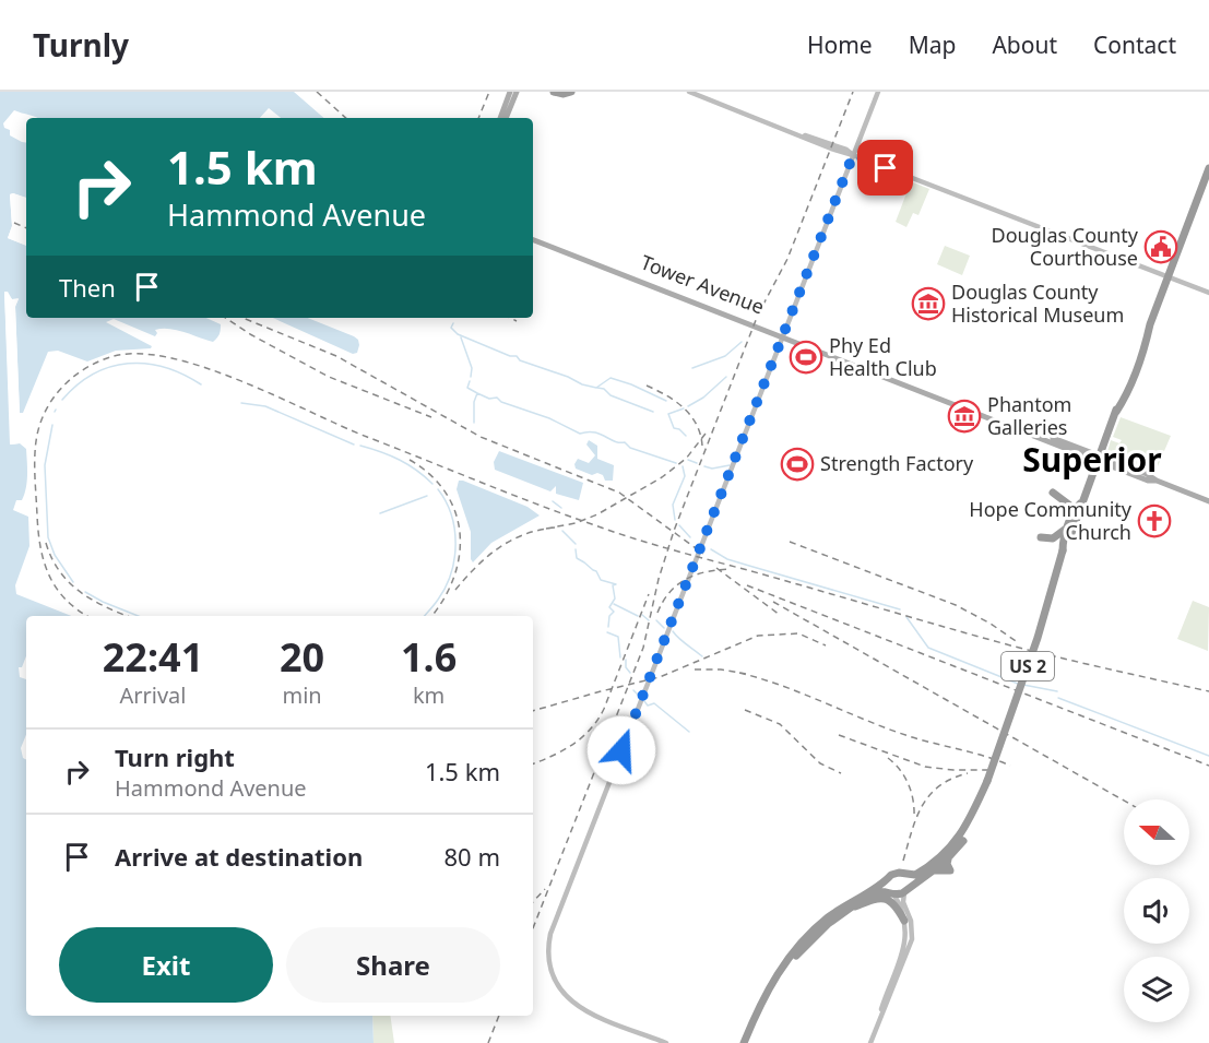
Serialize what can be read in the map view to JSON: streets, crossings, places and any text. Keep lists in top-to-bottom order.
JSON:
{
  "streets": {
    "highway": ["US 2"],
    "main road": ["Tower Avenue"]
  },
  "crossings": [
    ["Tower Avenue", "US 2"]
  ],
  "districts": ["Superior"],
  "places": {
    "public building": ["Douglas County Courthouse"],
    "museum": ["Douglas County Historical Museum", "Phantom Galleries"],
    "sports": ["Phy Ed Health Club", "Strength Factory"],
    "church": ["Hope Community Church"]
  },
  "north": "left",
  "page": {
    "header": "Turnly",
    "nav": [
      "Home",
      "Map",
      "About",
      "Contact"
    ],
    "turn": ["1.5 km", "Hammond Avenue"],
    "then": "Then",
    "eta": [
      "22:41",
      "Arrival",
      "20",
      "min",
      "1.6",
      "km"
    ],
    "list": [
      {
        "name": "Turn right",
        "note": "Hammond Avenue",
        "value": "1.5 km"
      },
      {
        "name": "Arrive at destination",
        "value": "80 m"
      }
    ],
    "buttons": ["Exit", "Share"]
  }
}
